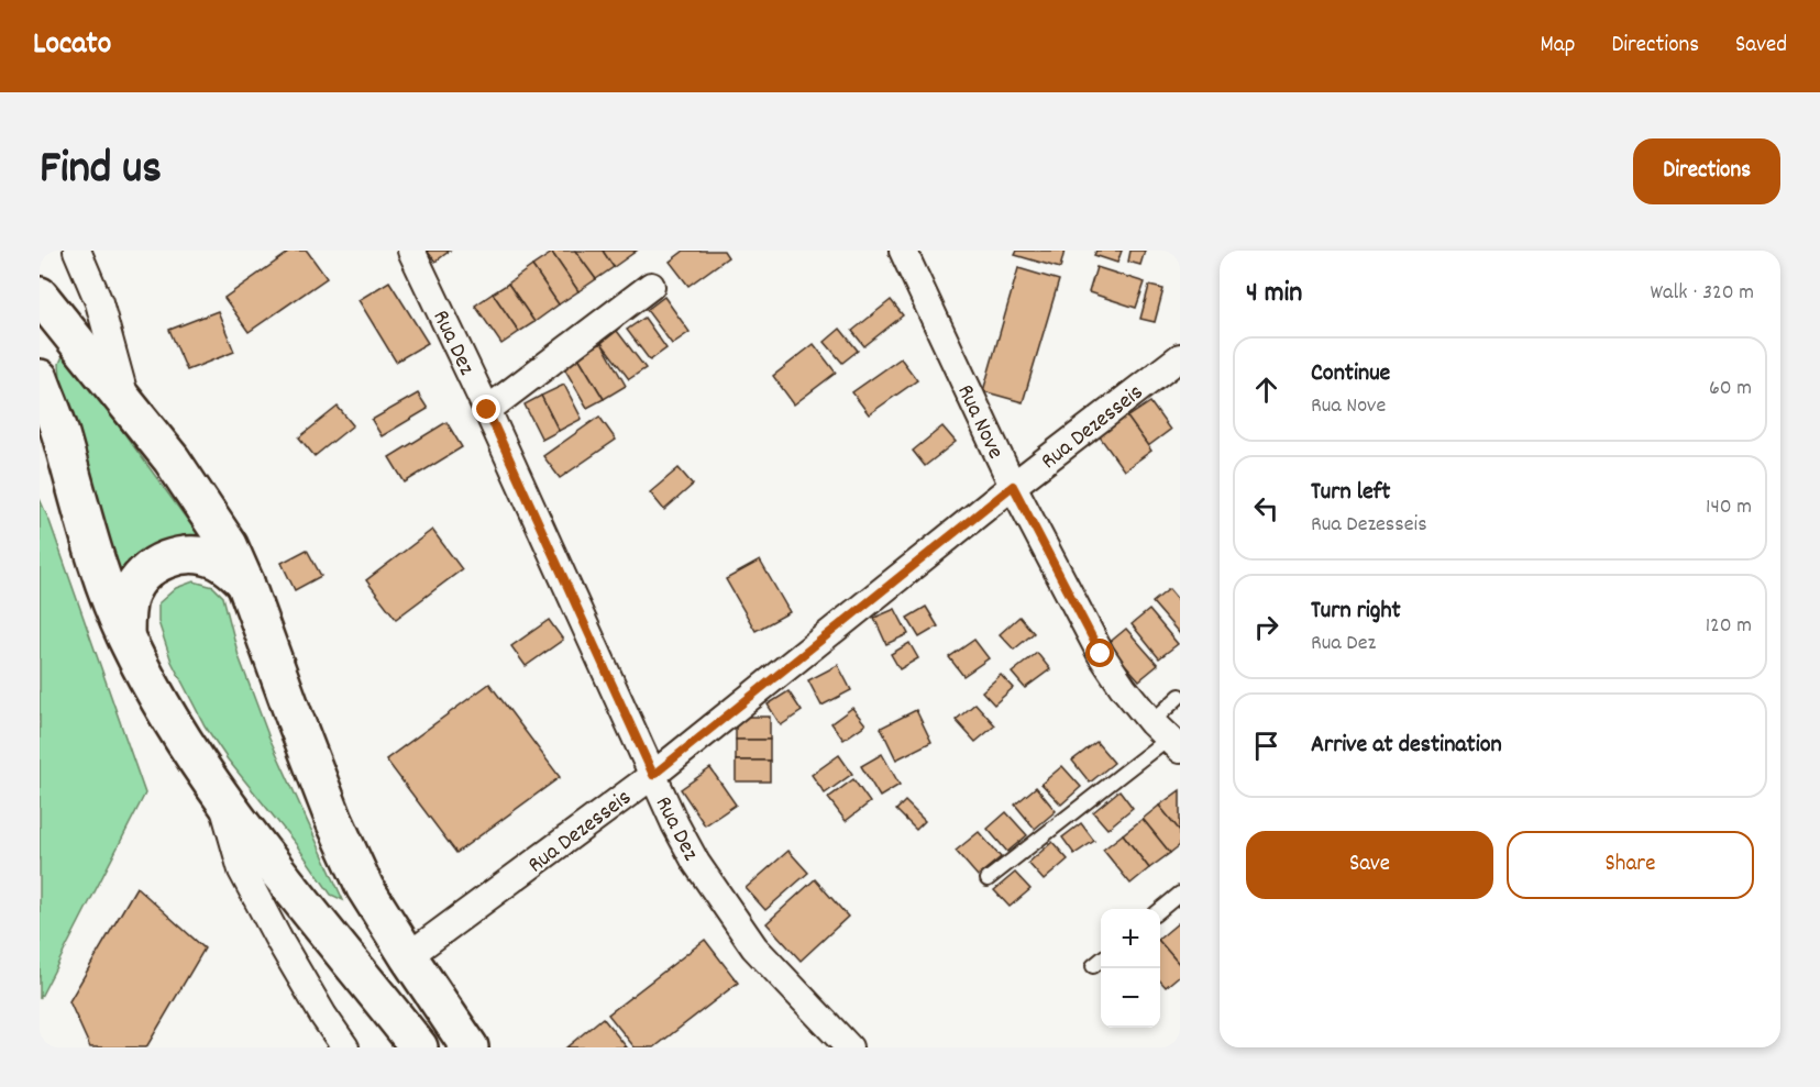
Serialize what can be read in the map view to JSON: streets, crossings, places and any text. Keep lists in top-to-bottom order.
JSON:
{
  "streets": {
    "street": ["Rua Dez", "Rua Nove", "Rua Dezesseis"]
  },
  "crossings": [
    ["Rua Dez", "Rua Dezesseis"],
    ["Rua Nove", "Rua Dezesseis"]
  ],
  "page": {
    "header": "Locato",
    "nav": ["Map", "Directions", "Saved"],
    "title": "Find us",
    "buttons": [
      "Directions",
      ["Save", "Share"]
    ],
    "heading": ["4 min", "Walk · 320 m"],
    "list": [
      ["Continue", "Rua Nove", "60 m"],
      ["Turn left", "Rua Dezesseis", "140 m"],
      ["Turn right", "Rua Dez", "120 m"],
      "Arrive at destination"
    ],
    "map_buttons": ["+", "−"]
  }
}
